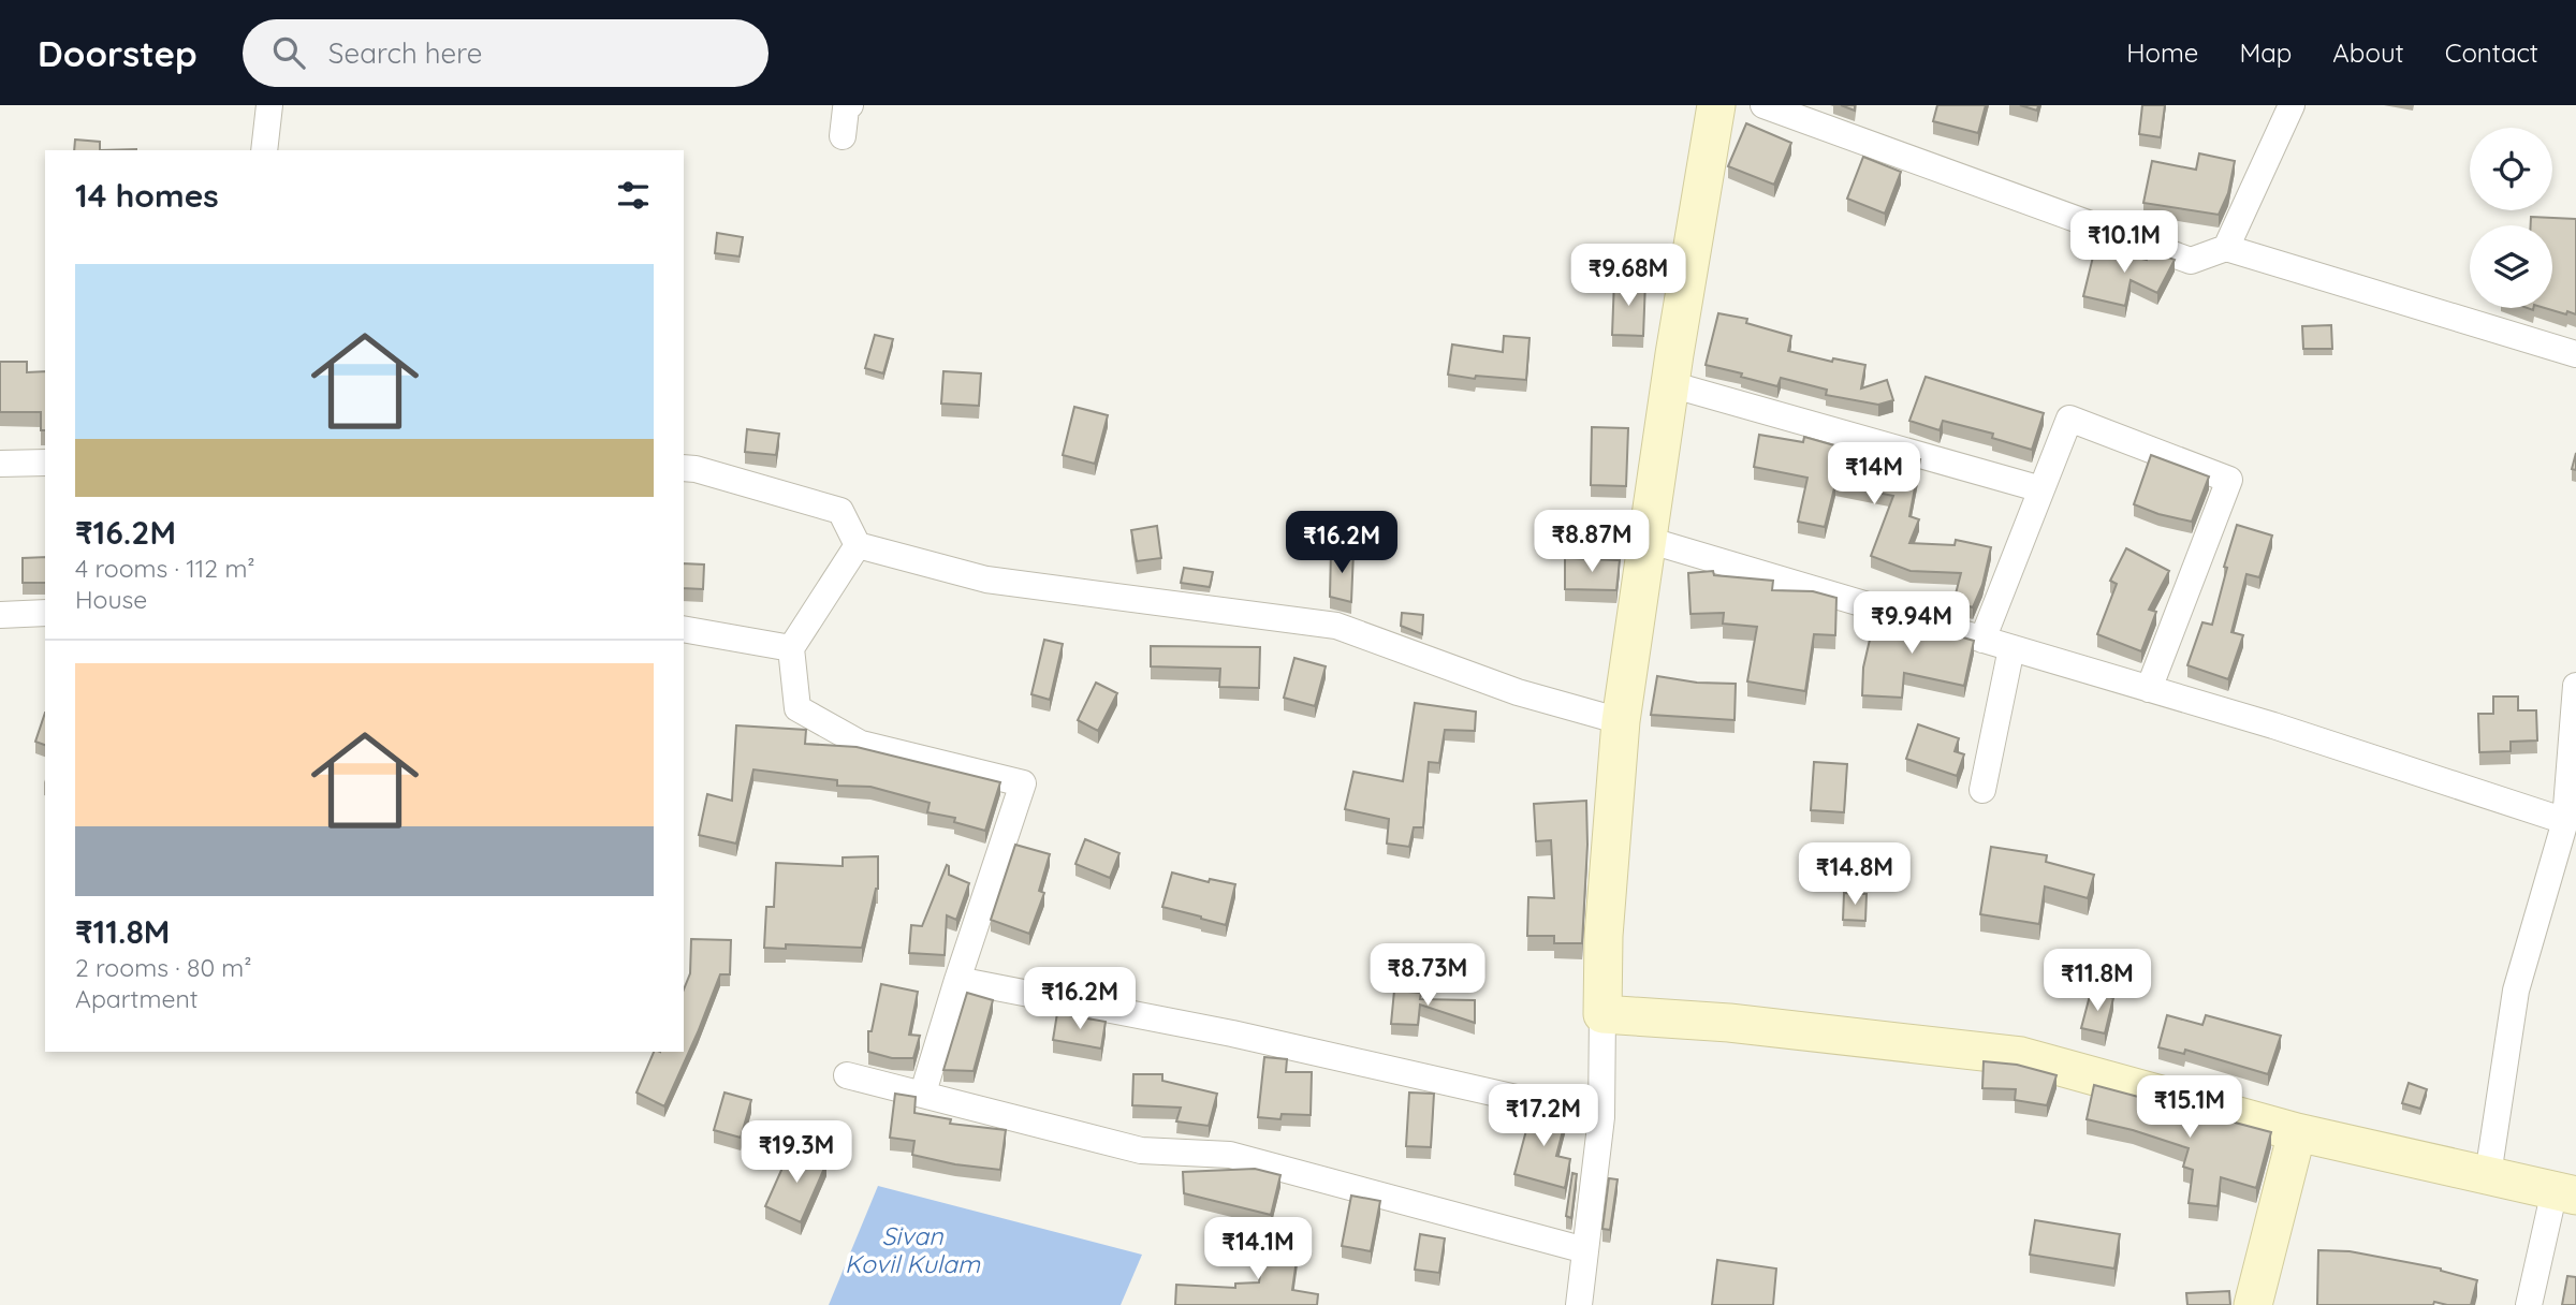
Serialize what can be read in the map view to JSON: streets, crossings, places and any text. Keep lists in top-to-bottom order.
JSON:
{
  "water": ["Sivan Kovil Kulam"],
  "page": {
    "header": "Doorstep",
    "search": "Search here",
    "nav": [
      "Home",
      "Map",
      "About",
      "Contact"
    ],
    "heading": "14 homes",
    "price": [
      "₹10.1M",
      "₹9.68M",
      "₹14M",
      "₹8.87M",
      "₹16.2M",
      "₹9.94M",
      "₹14.8M",
      "₹8.73M",
      "₹11.8M",
      "₹16.2M",
      "₹15.1M",
      "₹17.2M",
      "₹19.3M",
      "₹14.1M"
    ],
    "list": [
      {
        "name": "₹16.2M",
        "note": "4 rooms · 112 m² · House"
      },
      {
        "name": "₹11.8M",
        "note": "2 rooms · 80 m² · Apartment"
      }
    ]
  }
}
